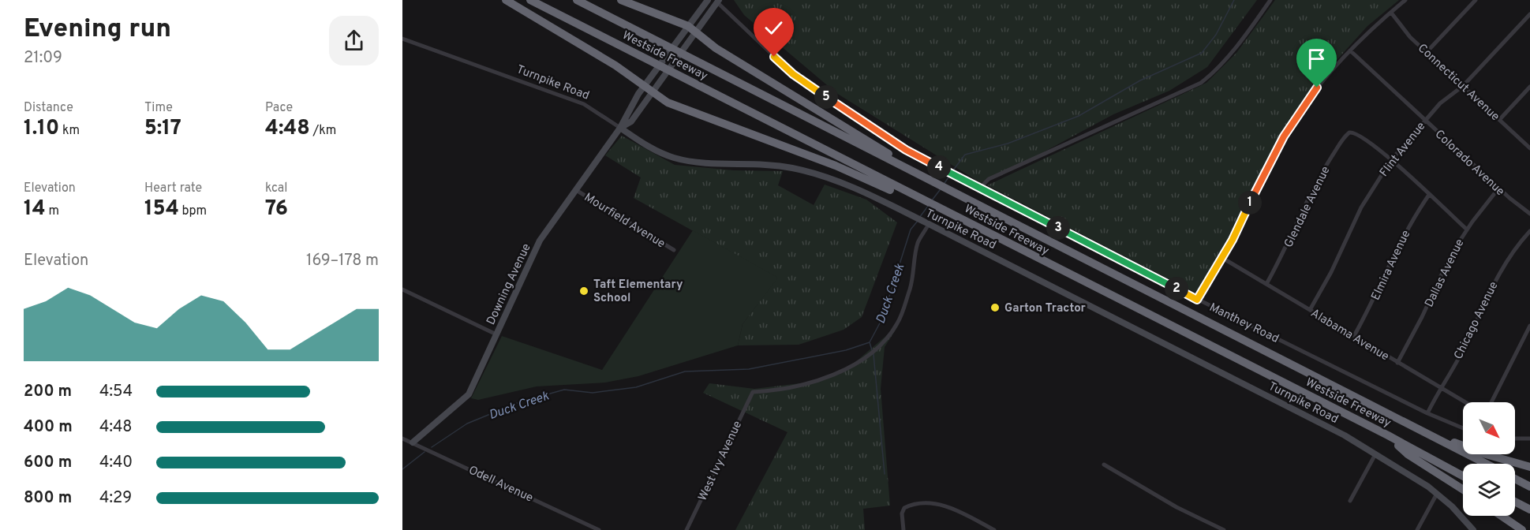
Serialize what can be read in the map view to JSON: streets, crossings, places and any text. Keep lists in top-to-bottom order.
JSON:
{
  "streets": {
    "highway": ["Westside Freeway"],
    "street": [
      "Turnpike Road",
      "Connecticut Avenue",
      "Flint Avenue",
      "Colorado Avenue",
      "Glendale Avenue",
      "Mourfield Avenue",
      "Elmira Avenue",
      "Dallas Avenue",
      "Downing Avenue",
      "Chicago Avenue",
      "Manthey Road",
      "Alabama Avenue",
      "West Ivy Avenue",
      "Odell Avenue"
    ]
  },
  "crossings": [
    ["Turnpike Road", "Downing Avenue"],
    ["Turnpike Road", "West Ivy Avenue"],
    ["Connecticut Avenue", "Flint Avenue"],
    ["Flint Avenue", "Colorado Avenue"],
    ["Flint Avenue", "Glendale Avenue"],
    ["Flint Avenue", "Alabama Avenue"],
    ["Colorado Avenue", "Dallas Avenue"],
    ["Glendale Avenue", "Alabama Avenue"],
    ["Mourfield Avenue", "Downing Avenue"],
    ["Elmira Avenue", "Alabama Avenue"],
    ["Dallas Avenue", "Alabama Avenue"],
    ["Downing Avenue", "Manthey Road"],
    ["Downing Avenue", "Odell Avenue"],
    ["Chicago Avenue", "Manthey Road"],
    ["Chicago Avenue", "Alabama Avenue"]
  ],
  "water": ["Duck Creek"],
  "places": ["Taft Elementary School", "Garton Tractor"],
  "north": "bottom right",
  "page": {
    "heading": ["Evening run", "21:09"],
    "stats": [
      ["Distance", "1.10 km"],
      ["Time", "5:17"],
      ["Pace", "4:48 /km"],
      ["Elevation", "14 m"],
      ["Heart rate", "154 bpm"],
      ["kcal", "76"]
    ],
    "pins": [
      "5",
      "4",
      "1",
      "3",
      "2"
    ],
    "chart": ["Elevation", "169–178 m"],
    "list": [
      {
        "name": "200 m",
        "note": "4:54"
      },
      {
        "name": "400 m",
        "note": "4:48"
      },
      {
        "name": "600 m",
        "note": "4:40"
      },
      {
        "name": "800 m",
        "note": "4:29"
      }
    ]
  }
}
